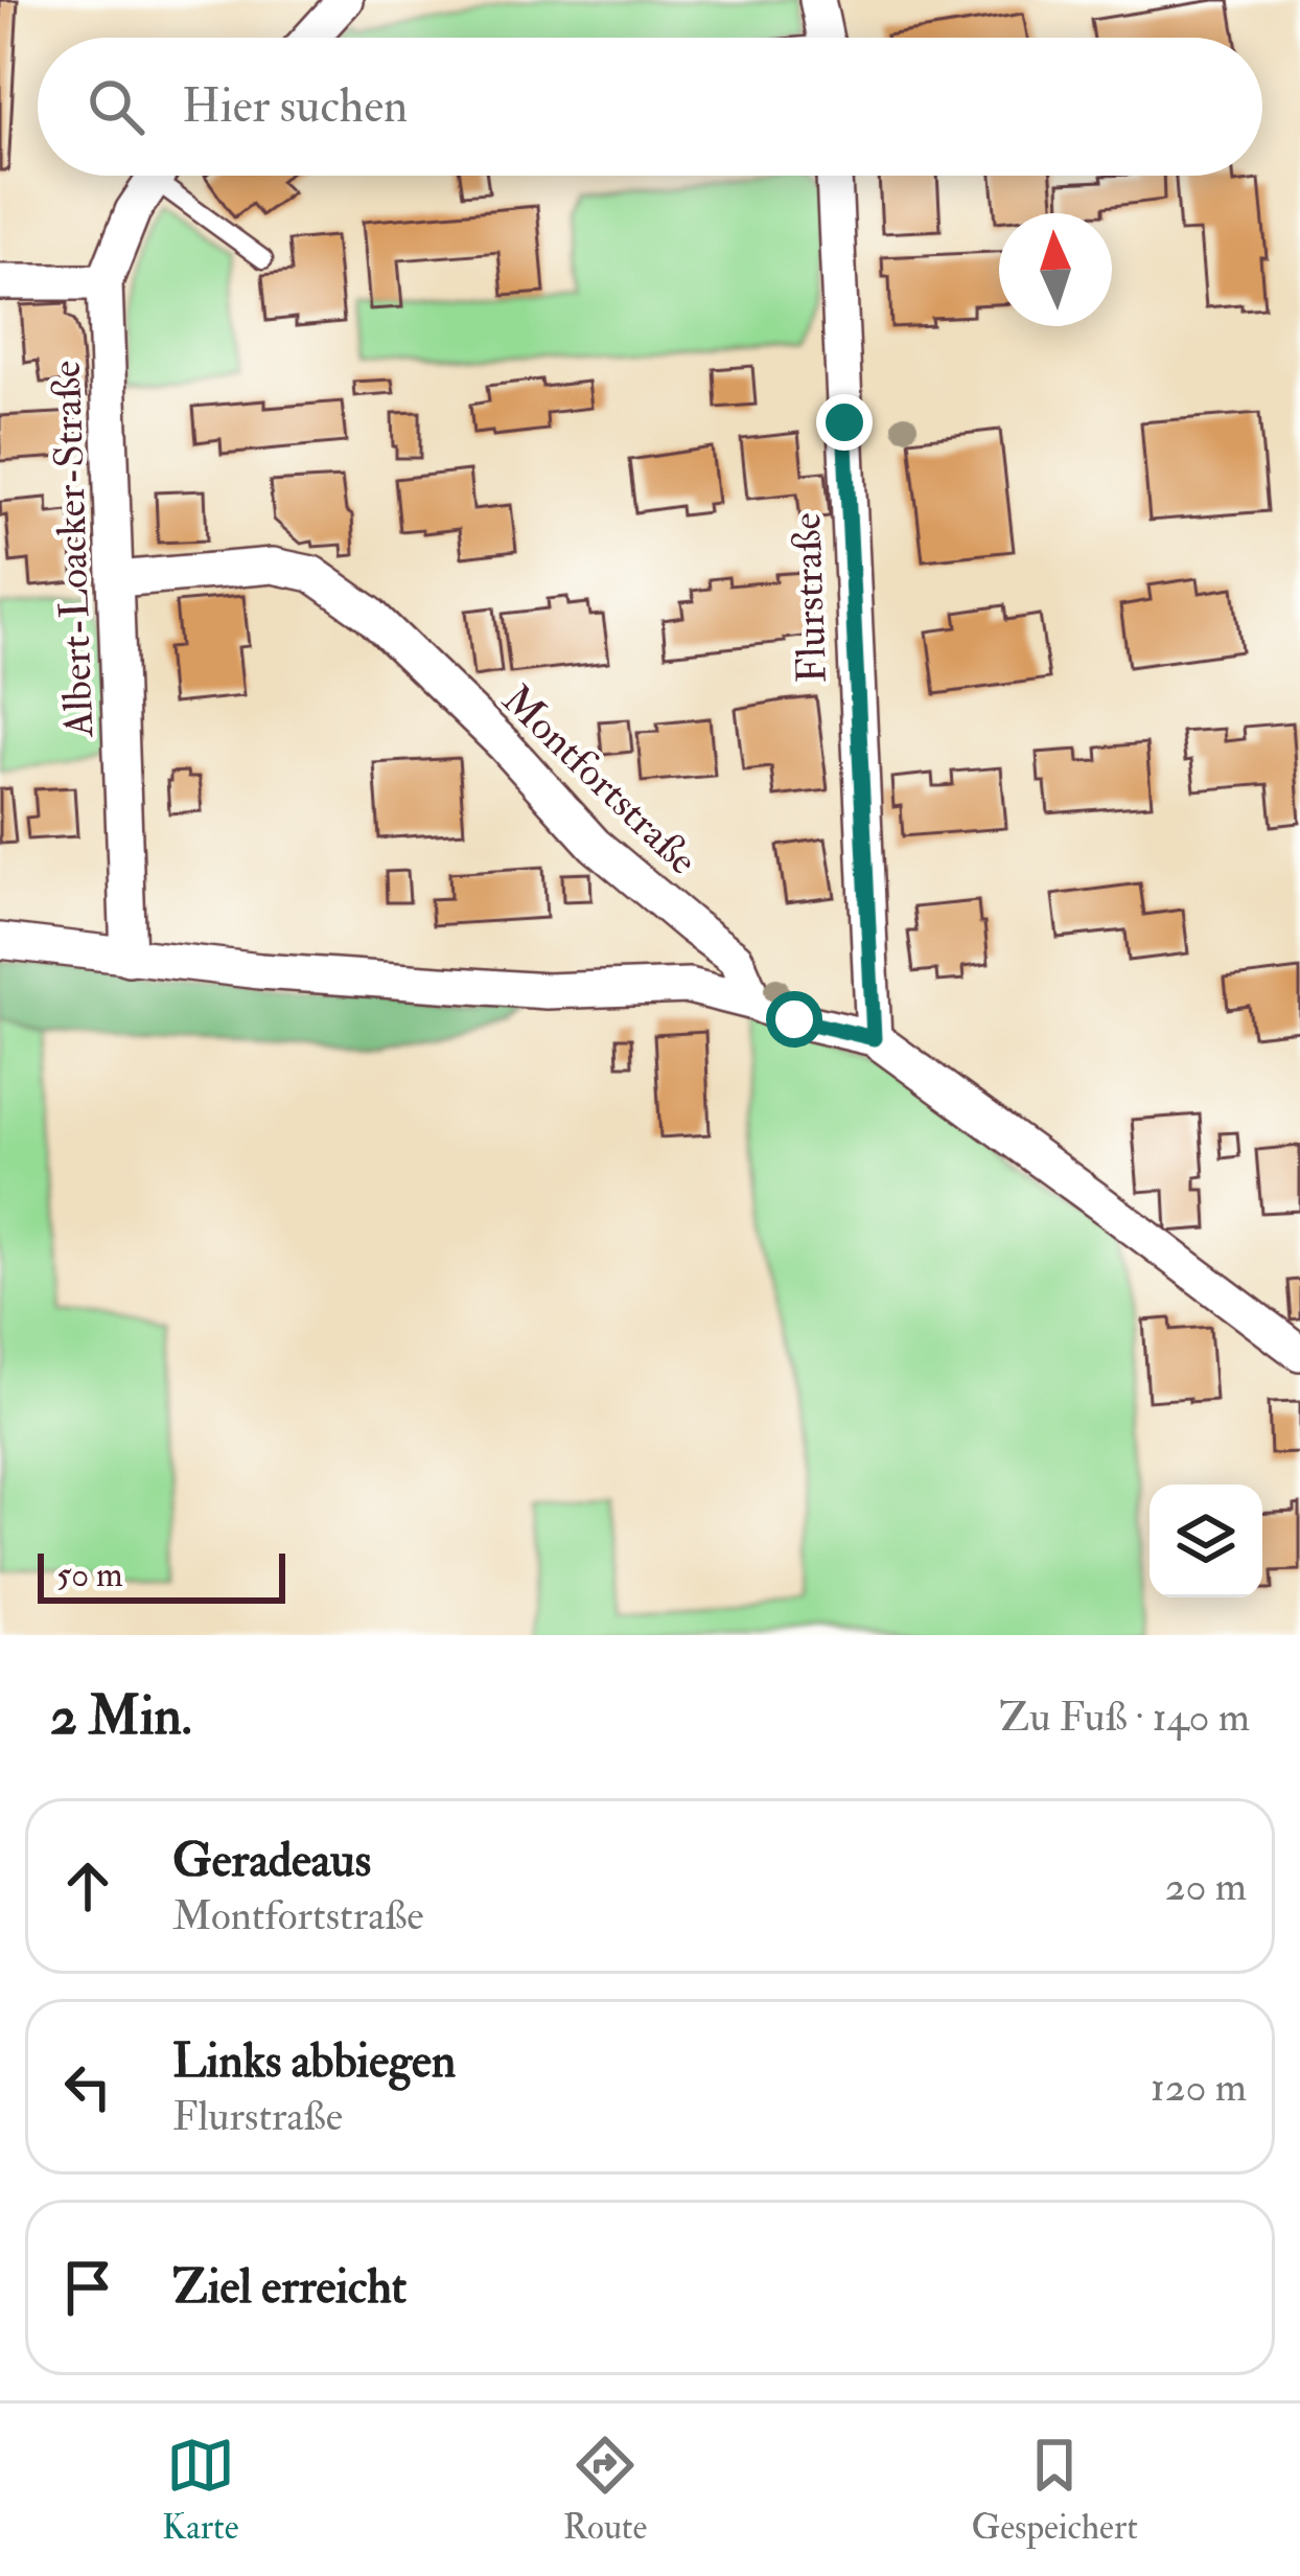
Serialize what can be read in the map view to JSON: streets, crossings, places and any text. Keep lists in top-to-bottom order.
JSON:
{
  "streets": {
    "street": ["Albert-Loacker-Straße", "Flurstraße", "Montfortstraße"]
  },
  "crossings": [
    ["Albert-Loacker-Straße", "Montfortstraße"]
  ],
  "scale_bar": "50 m",
  "north": "top",
  "page": {
    "search": "Hier suchen",
    "scale": "50 m",
    "heading": ["2 Min.", "Zu Fuß · 140 m"],
    "list": [
      ["Geradeaus", "Montfortstraße", "20 m"],
      ["Links abbiegen", "Flurstraße", "120 m"],
      "Ziel erreicht"
    ],
    "nav": ["Karte", "Route", "Gespeichert"]
  }
}
